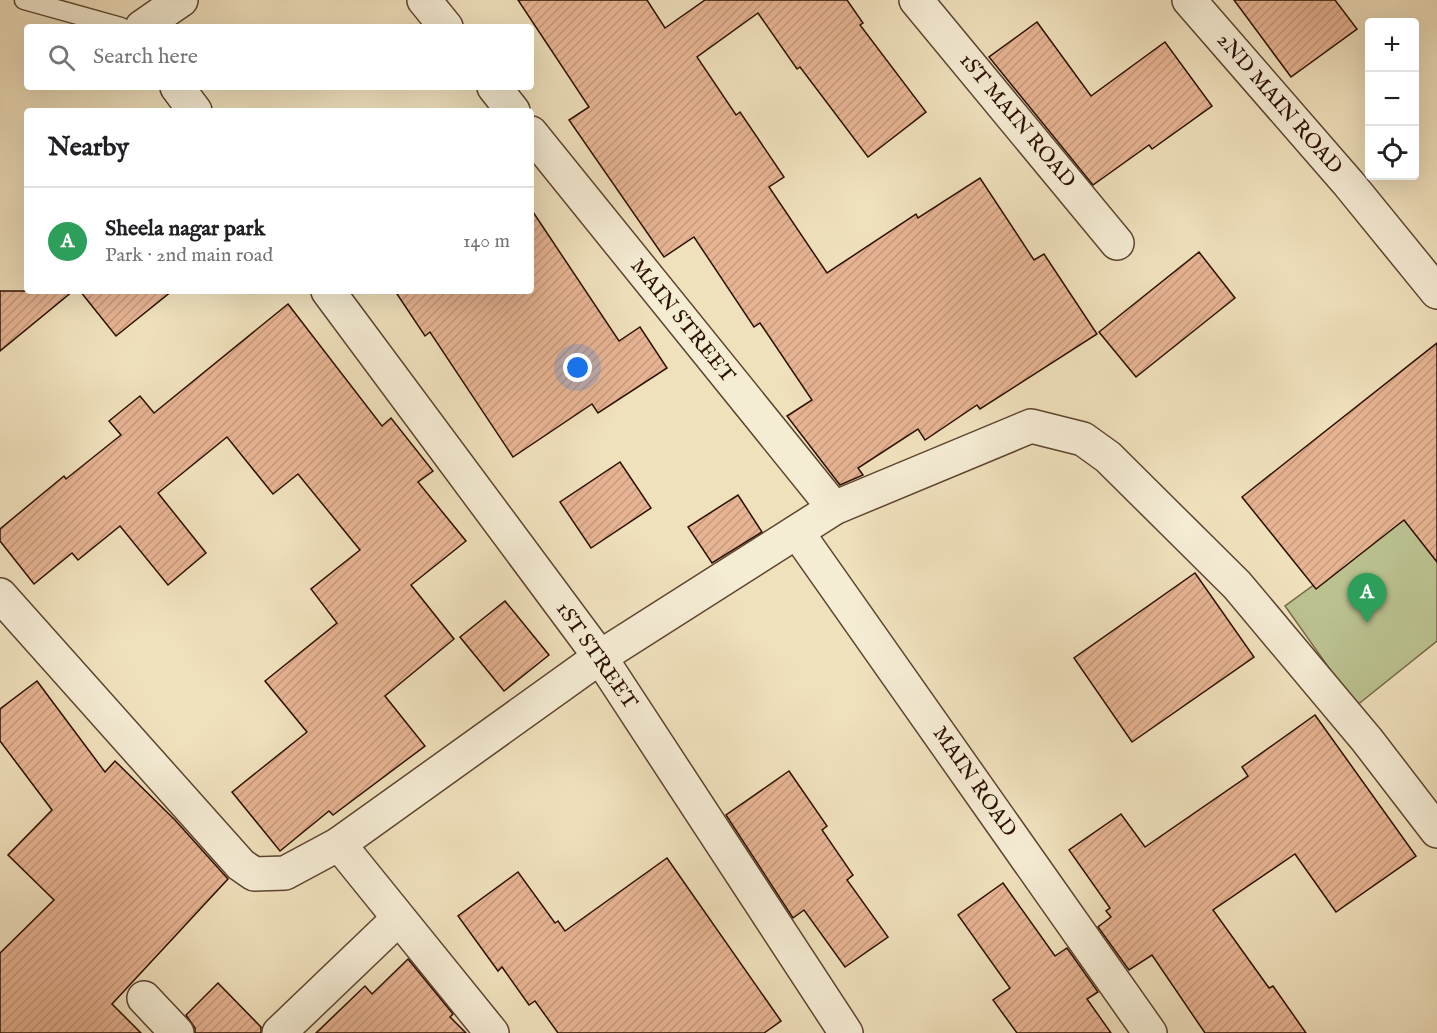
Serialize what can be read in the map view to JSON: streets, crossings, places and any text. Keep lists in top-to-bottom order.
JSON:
{
  "streets": {
    "street": [
      "2ND MAIN ROAD",
      "1ST MAIN ROAD",
      "MAIN STREET",
      "1ST STREET",
      "MAIN ROAD"
    ]
  },
  "page": {
    "map_buttons": ["+", "−"],
    "search": "Search here",
    "heading": "Nearby",
    "list": [
      {
        "mark": "A",
        "name": "Sheela nagar park",
        "note": "Park · 2nd main road",
        "value": "140 m"
      }
    ],
    "pins": "A"
  }
}
